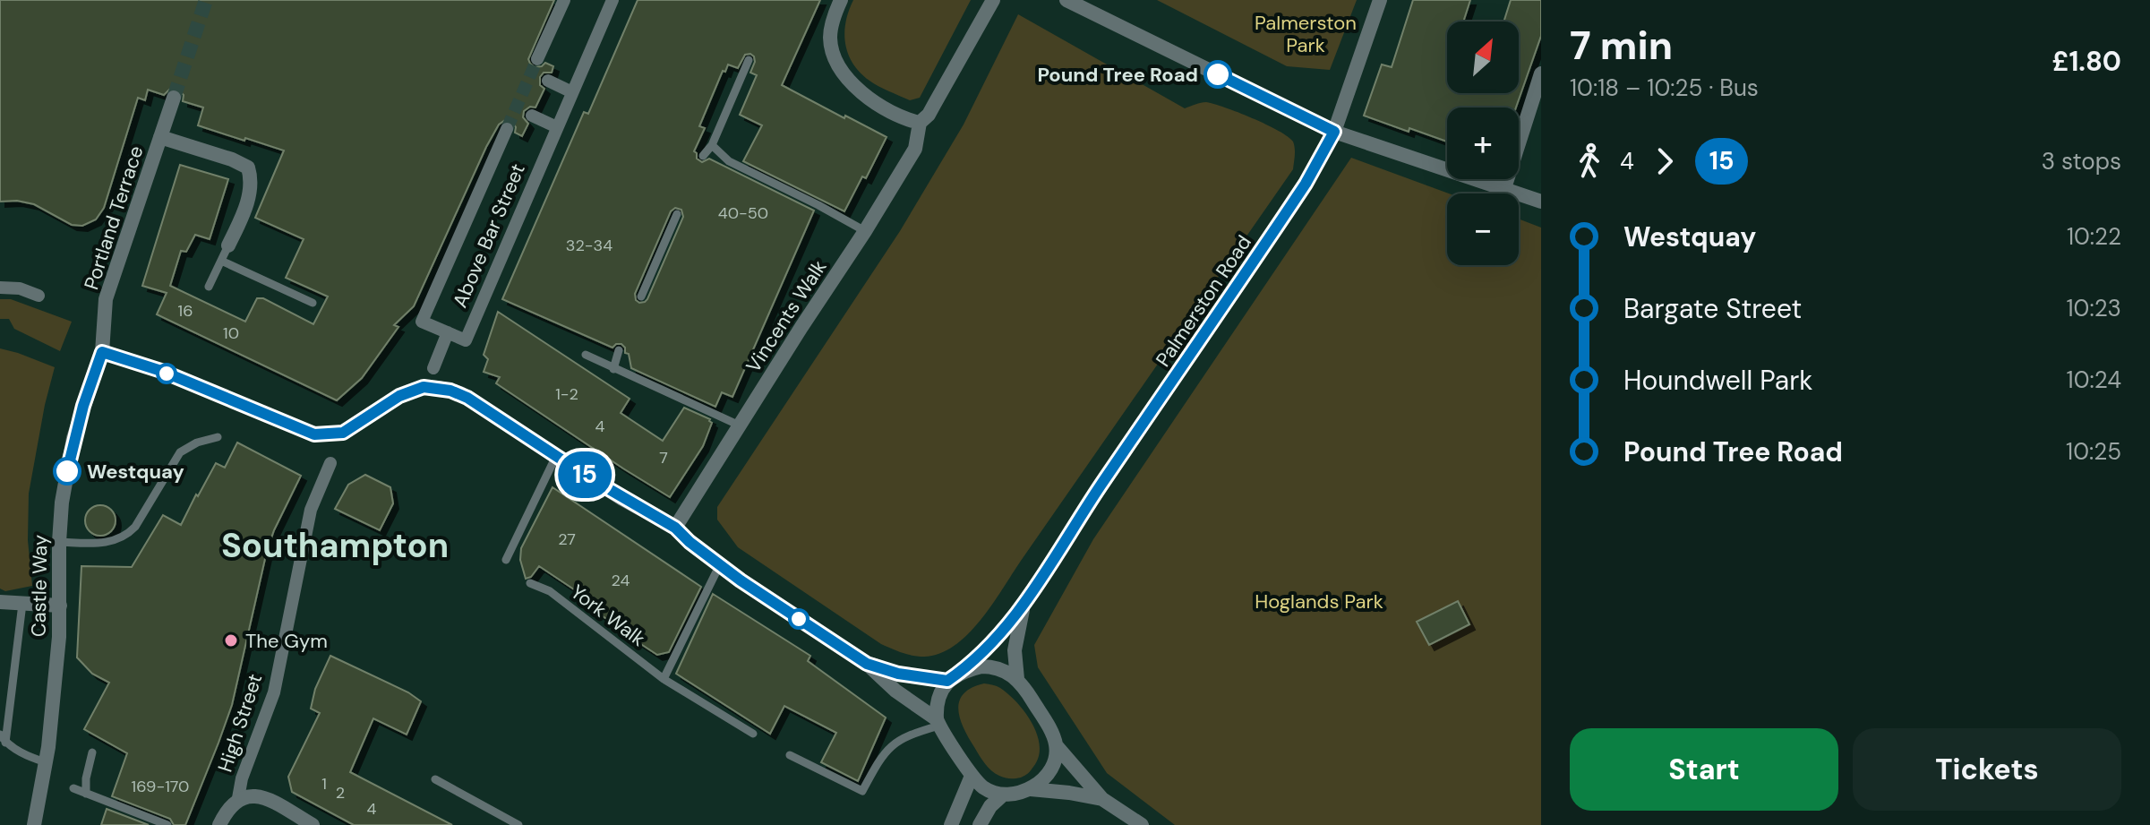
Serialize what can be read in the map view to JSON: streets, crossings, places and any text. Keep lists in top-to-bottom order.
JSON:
{
  "streets": {
    "street": [
      "Portland Terrace",
      "Above Bar Street",
      "Palmerston Road",
      "Vincents Walk",
      "Castle Way",
      "High Street"
    ],
    "lane": ["York Walk"]
  },
  "crossings": [
    ["Portland Terrace", "Castle Way"]
  ],
  "districts": ["Southampton"],
  "parks": ["Palmerston Park", "Hoglands Park"],
  "places": ["Pound Tree Road", "Westquay", "The Gym"],
  "lines": ["bus line 15"],
  "house_numbers": [
    "40-50",
    "32-34",
    "16",
    "10",
    "1-2",
    "4",
    "7",
    "27",
    "24",
    "1",
    "169-170",
    "2",
    "4"
  ],
  "north": "top right",
  "page": {
    "on_map": "15",
    "heading": ["7 min", "10:18 – 10:25 · Bus", "£1.80"],
    "map_buttons": ["+", "−"],
    "legs": ["4", "15", "3 stops"],
    "list": [
      {
        "name": "Westquay",
        "value": "10:22"
      },
      {
        "name": "Bargate Street",
        "value": "10:23"
      },
      {
        "name": "Houndwell Park",
        "value": "10:24"
      },
      {
        "name": "Pound Tree Road",
        "value": "10:25"
      }
    ],
    "buttons": ["Start", "Tickets"]
  }
}
